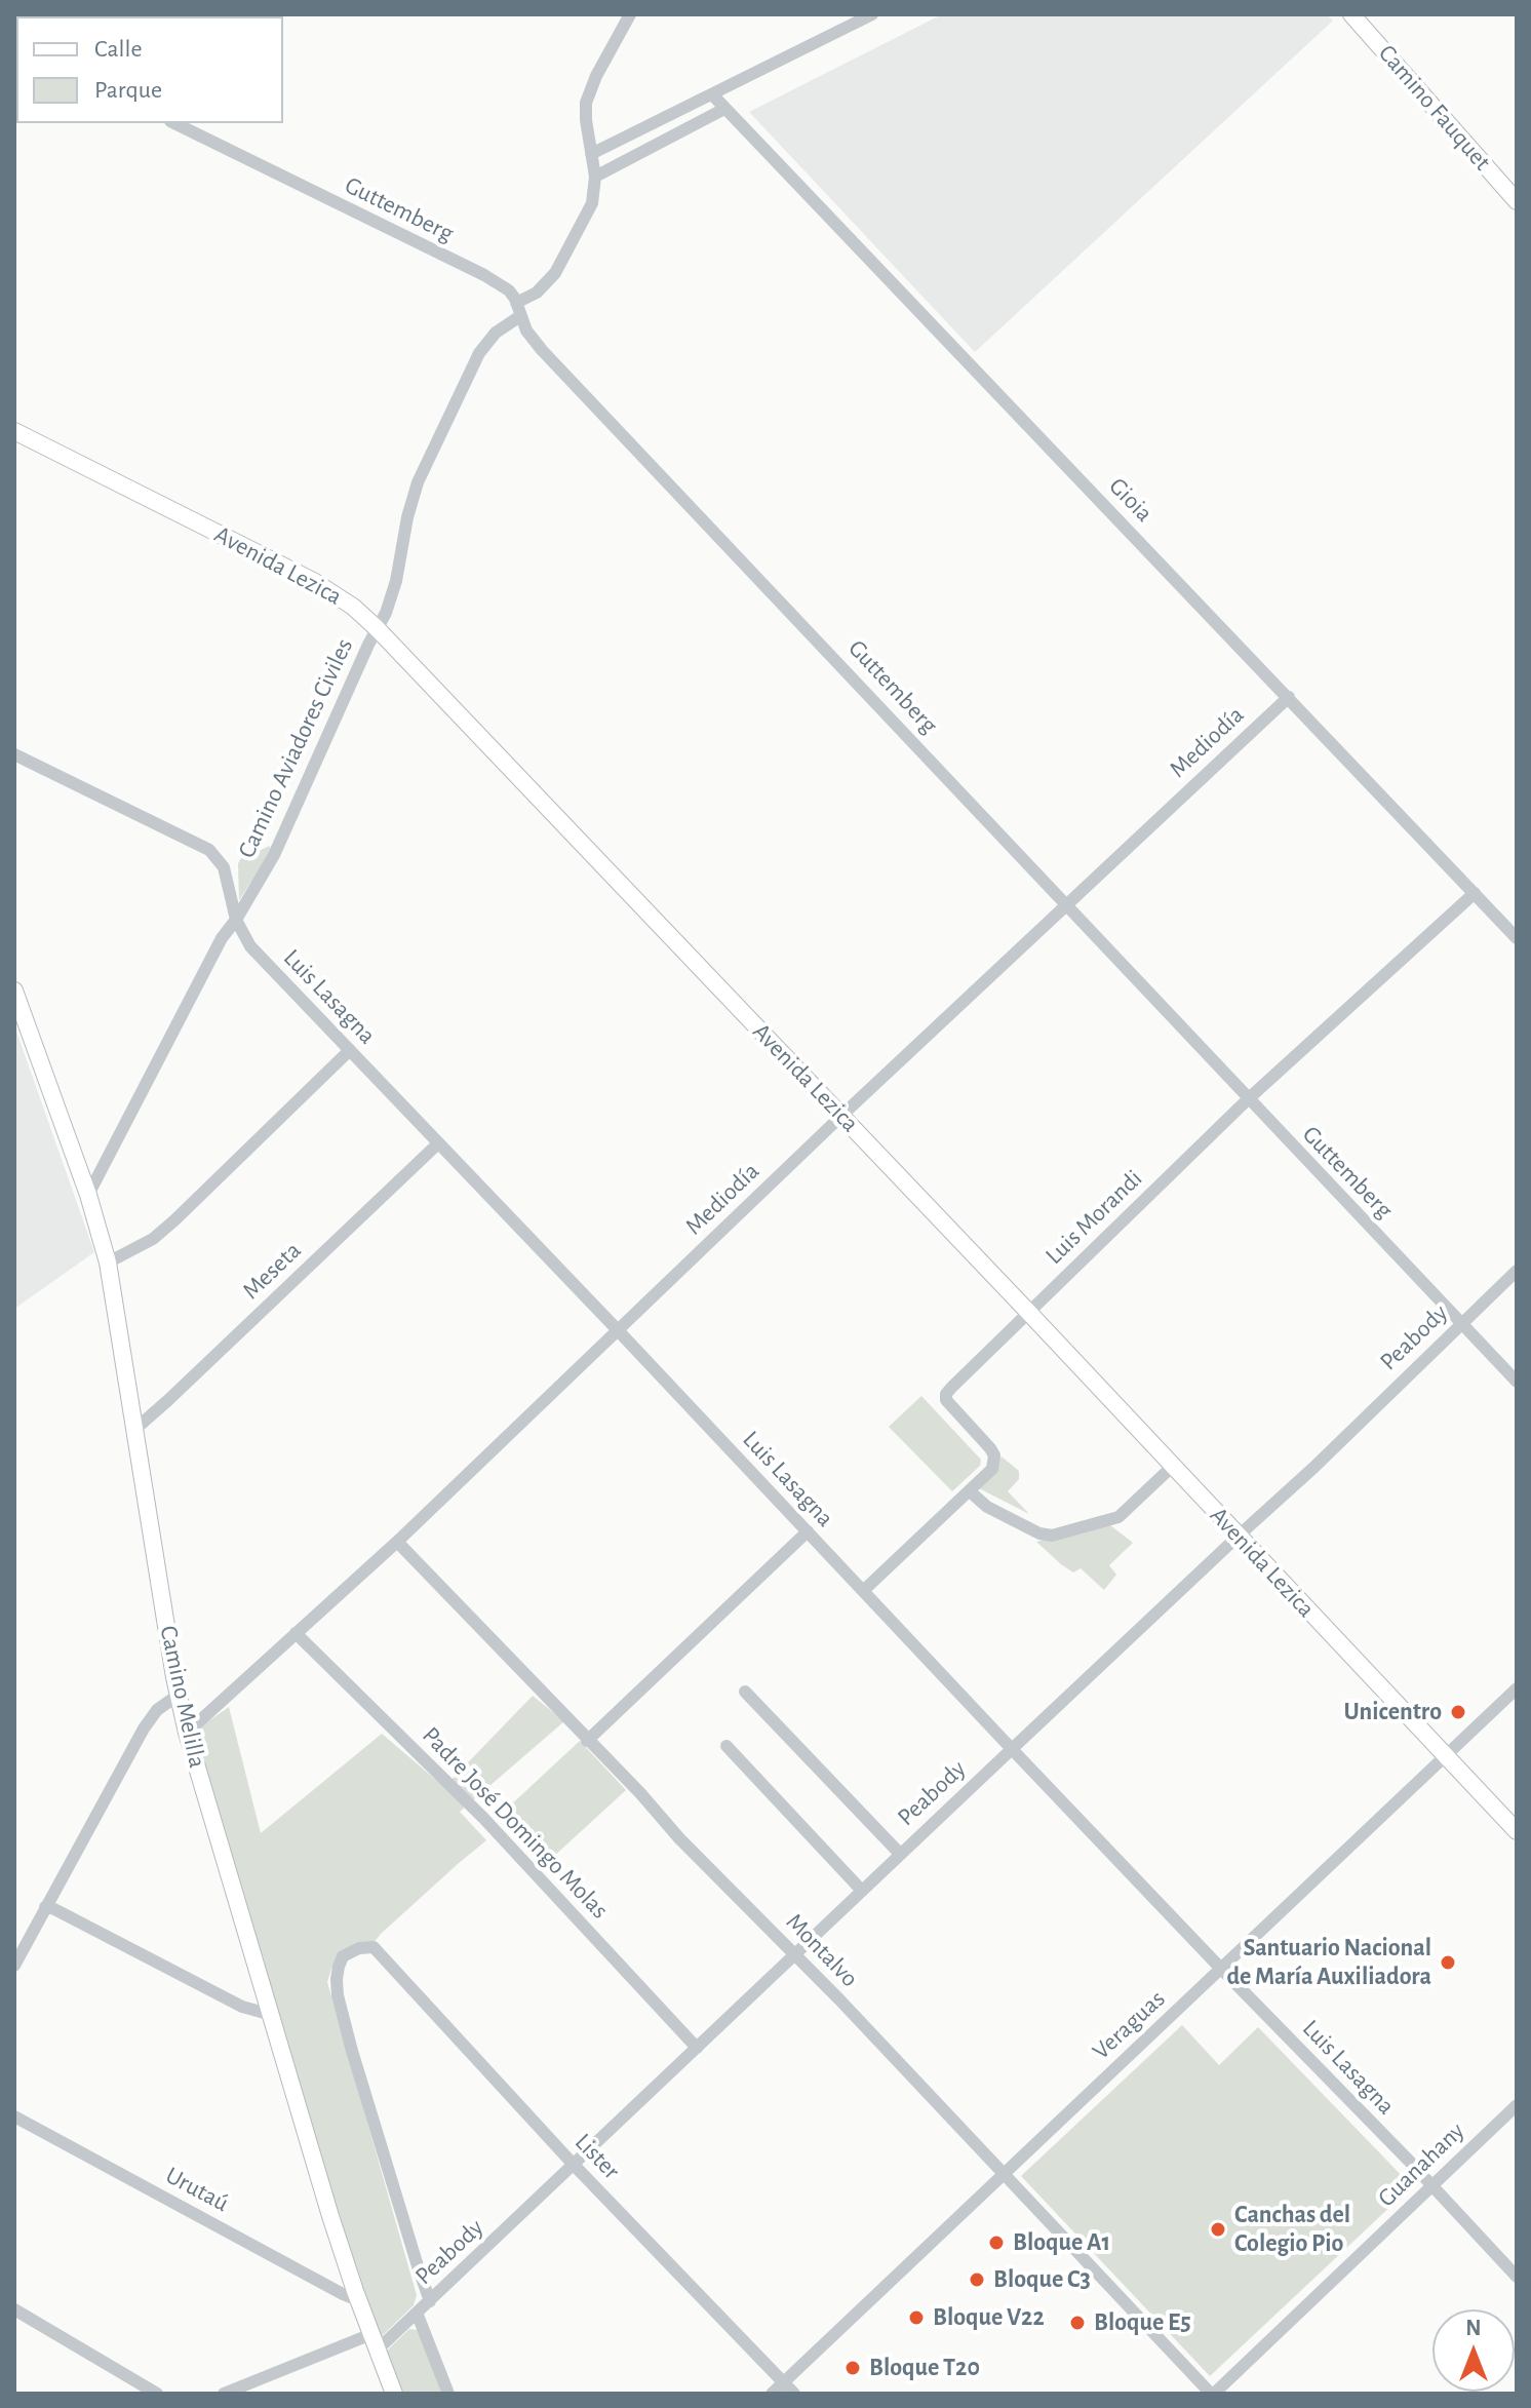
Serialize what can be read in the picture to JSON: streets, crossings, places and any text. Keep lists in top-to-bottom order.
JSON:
{
  "streets": {
    "street": [
      "Camino Fauquet",
      "Guttemberg",
      "Gioia",
      "Avenida Lezica",
      "Mediodía",
      "Camino Aviadores Civiles",
      "Luis Lasagna",
      "Luis Morandi",
      "Meseta",
      "Peabody",
      "Camino Melilla",
      "Padre José Domingo Molas",
      "Montalvo",
      "Veraguas",
      "Lister",
      "Guanahany",
      "Urutaú"
    ]
  },
  "crossings": [
    ["Guttemberg", "Mediodía"],
    ["Guttemberg", "Camino Aviadores Civiles"],
    ["Guttemberg", "Luis Morandi"],
    ["Guttemberg", "Peabody"],
    ["Gioia", "Mediodía"],
    ["Gioia", "Luis Morandi"],
    ["Avenida Lezica", "Mediodía"],
    ["Avenida Lezica", "Camino Aviadores Civiles"],
    ["Avenida Lezica", "Luis Morandi"],
    ["Avenida Lezica", "Peabody"],
    ["Avenida Lezica", "Veraguas"],
    ["Mediodía", "Luis Lasagna"],
    ["Mediodía", "Camino Melilla"],
    ["Mediodía", "Padre José Domingo Molas"],
    ["Mediodía", "Montalvo"],
    ["Camino Aviadores Civiles", "Luis Lasagna"],
    ["Camino Aviadores Civiles", "Camino Melilla"],
    ["Luis Lasagna", "Luis Morandi"],
    ["Luis Lasagna", "Meseta"],
    ["Luis Lasagna", "Peabody"],
    ["Luis Lasagna", "Veraguas"],
    ["Luis Lasagna", "Guanahany"],
    ["Meseta", "Camino Melilla"],
    ["Peabody", "Camino Melilla"],
    ["Peabody", "Padre José Domingo Molas"],
    ["Peabody", "Montalvo"],
    ["Peabody", "Lister"],
    ["Camino Melilla", "Urutaú"],
    ["Montalvo", "Veraguas"],
    ["Montalvo", "Guanahany"],
    ["Veraguas", "Lister"]
  ],
  "places": [
    "Unicentro",
    "Santuario Nacional de María Auxiliadora",
    "Canchas del Colegio Pio",
    "Bloque A1",
    "Bloque C3",
    "Bloque V22",
    "Bloque E5",
    "Bloque T20"
  ],
  "legend": ["Calle", "Parque"],
  "north": "top"
}
